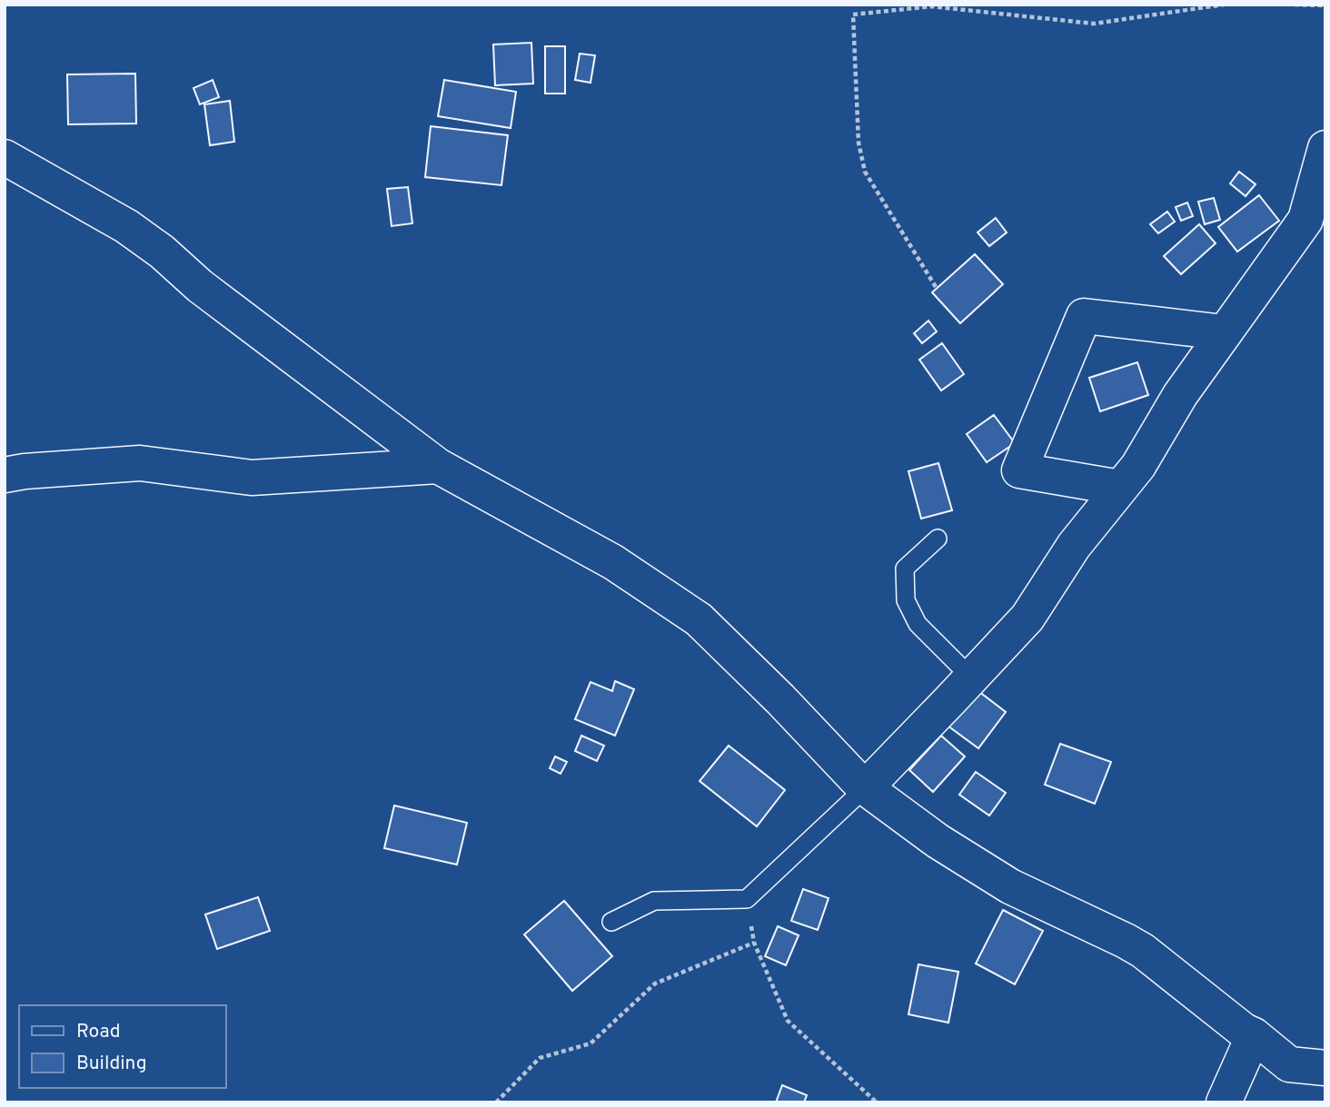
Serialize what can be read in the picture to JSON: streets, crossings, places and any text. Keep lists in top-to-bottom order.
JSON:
{
  "legend": ["Road", "Building"]
}
